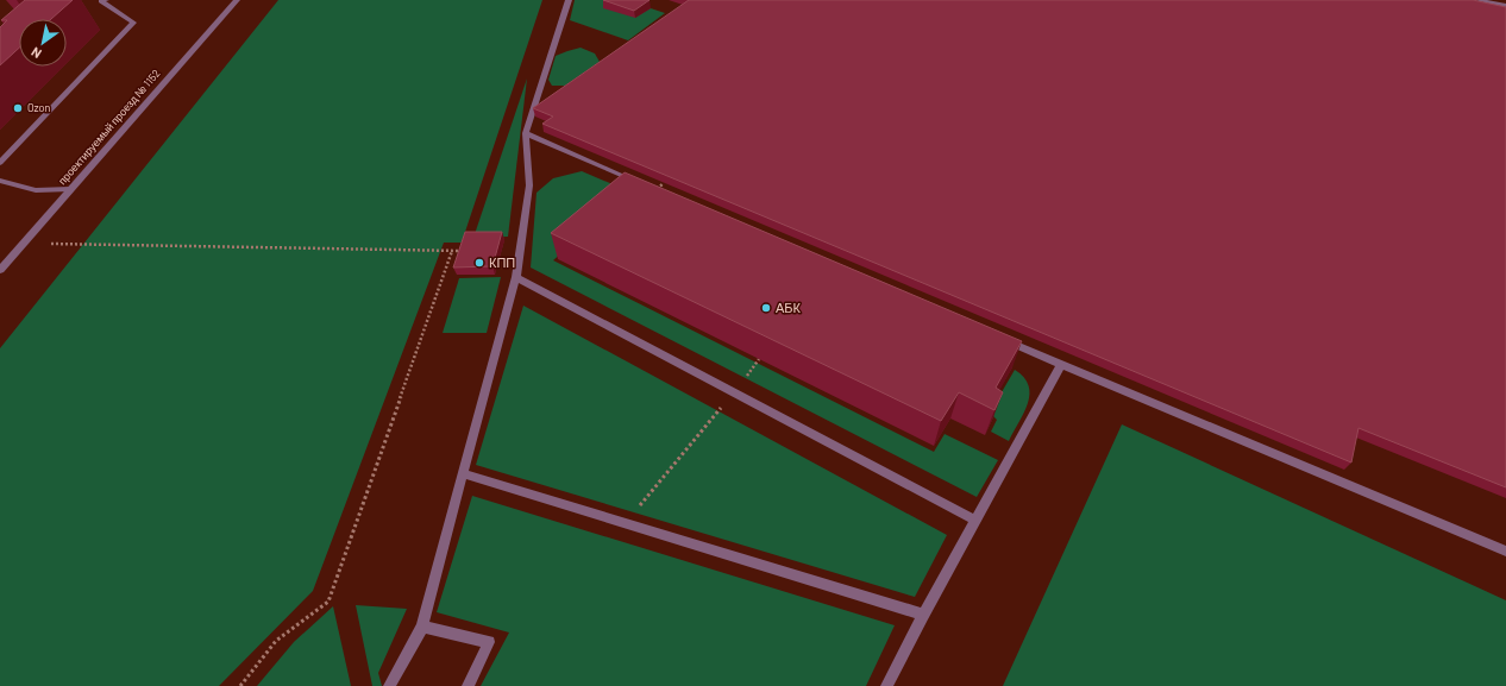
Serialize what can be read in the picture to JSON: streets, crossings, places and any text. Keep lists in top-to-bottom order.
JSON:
{
  "streets": {
    "street": ["проектируемый проезд № 1152"]
  },
  "places": ["Ozon", "КПП", "АБК"],
  "north": "bottom left"
}
